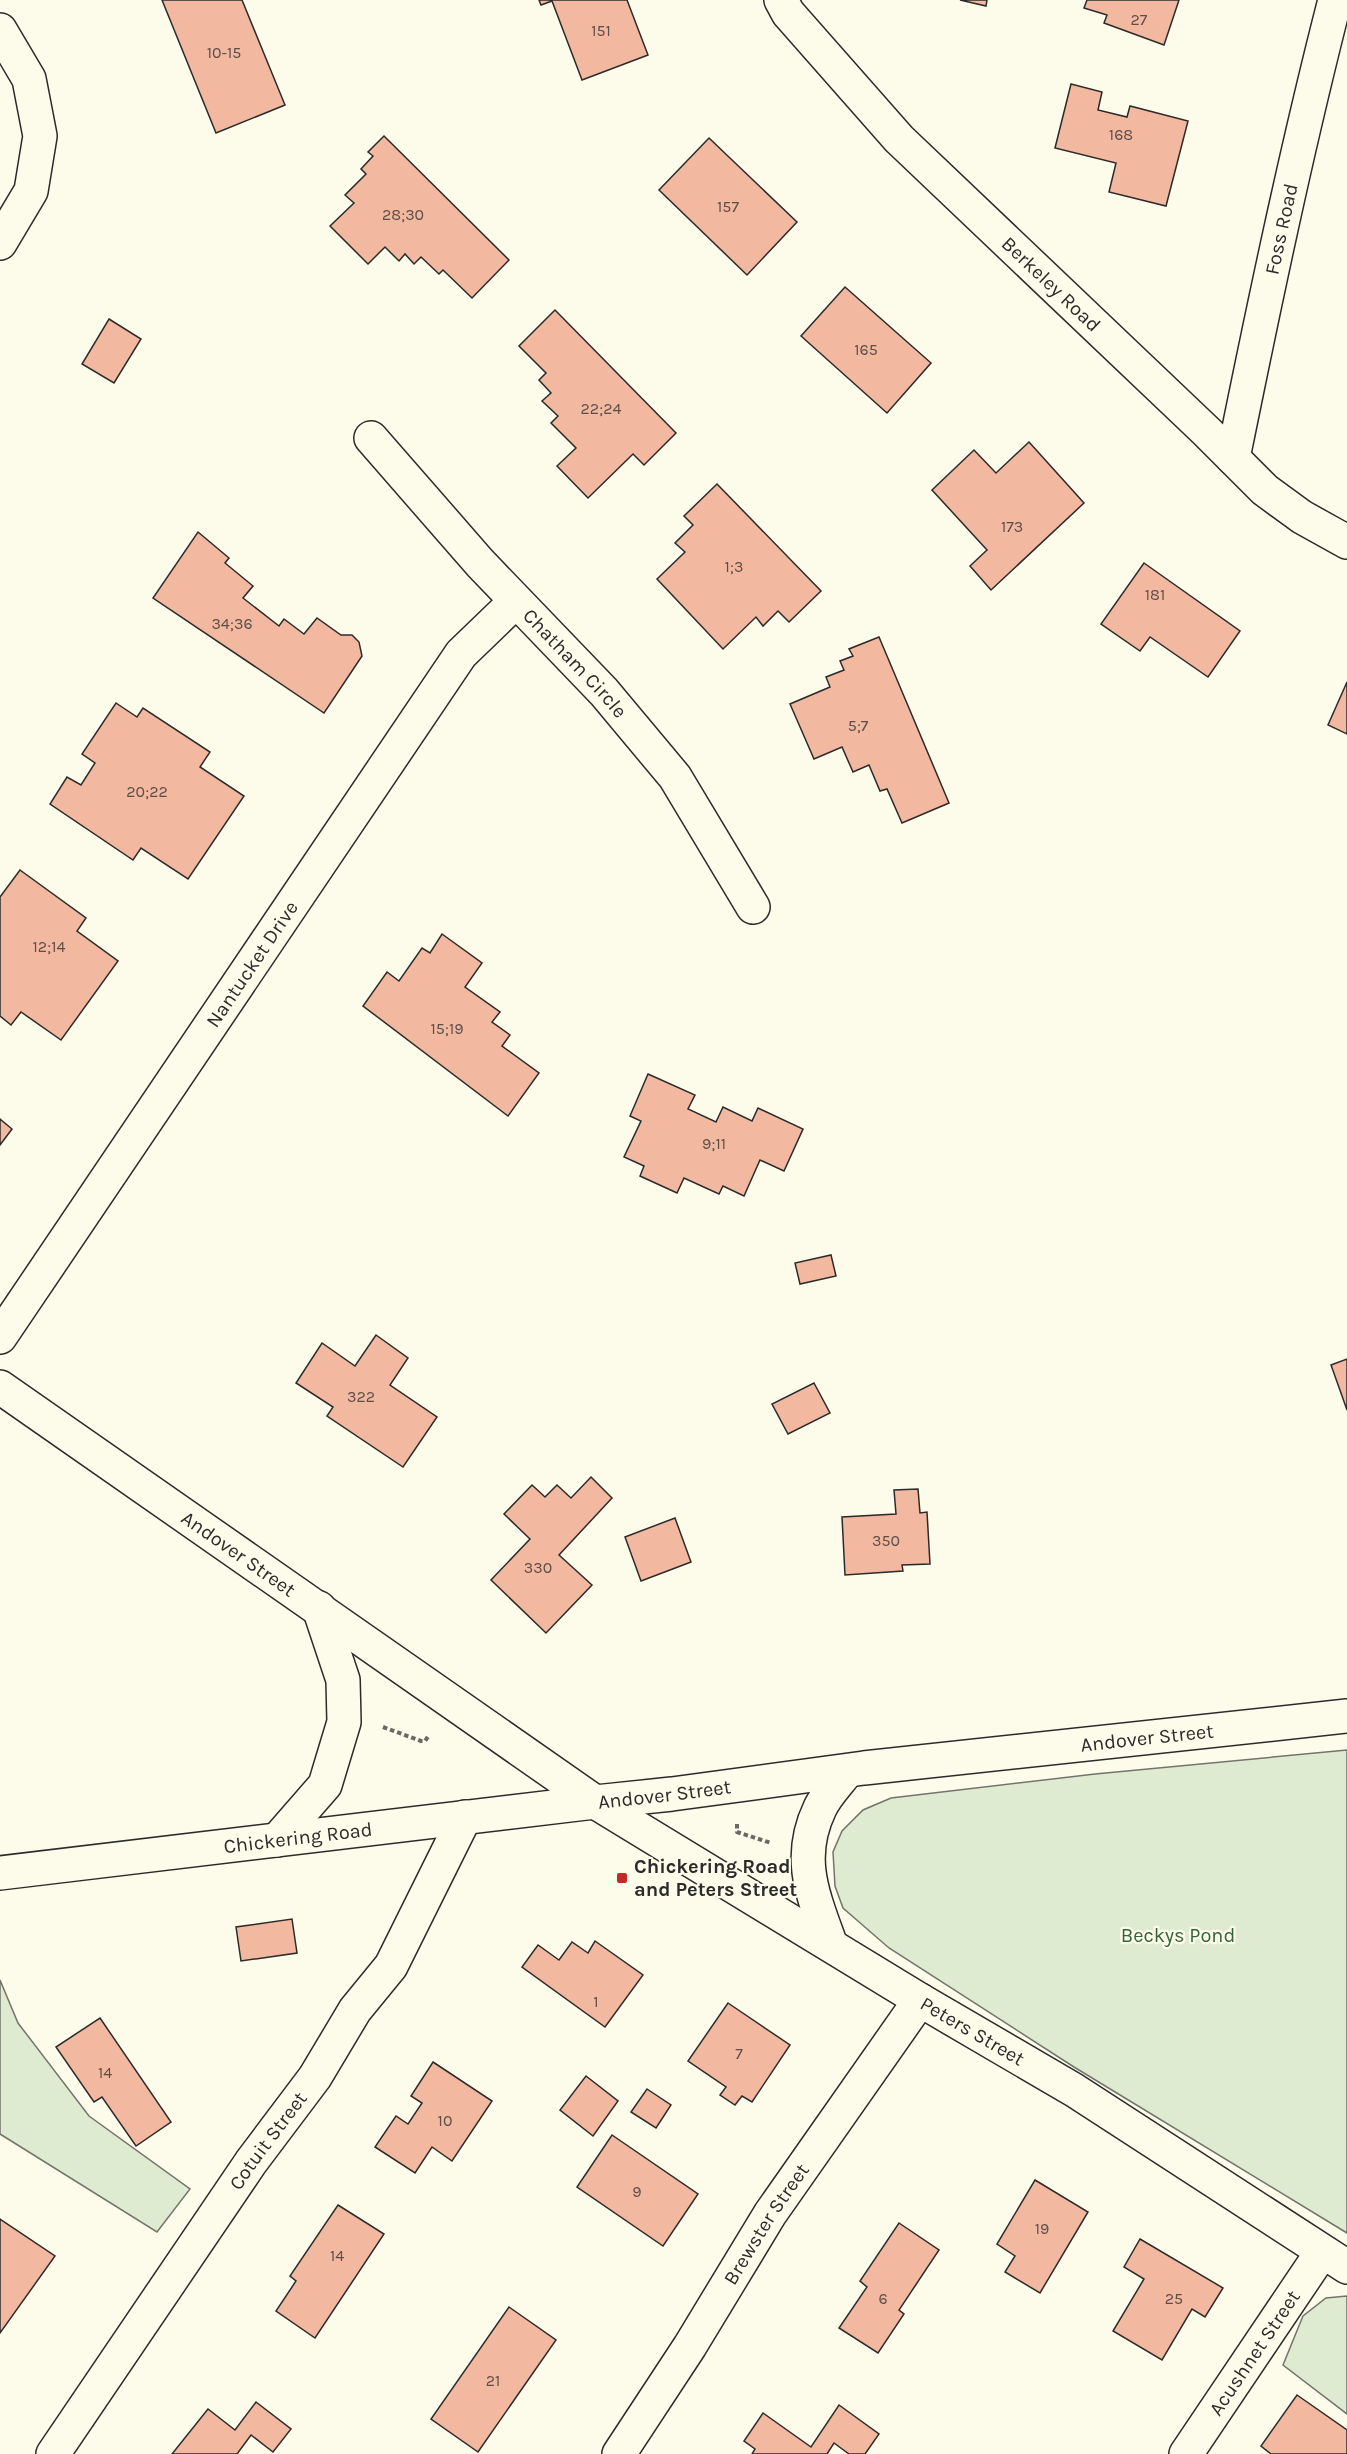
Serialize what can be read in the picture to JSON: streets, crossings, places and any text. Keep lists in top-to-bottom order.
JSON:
{
  "streets": {
    "street": [
      "Foss Road",
      "Berkeley Road",
      "Chatham Circle",
      "Nantucket Drive",
      "Andover Street",
      "Chickering Road",
      "Peters Street",
      "Cotuit Street",
      "Brewster Street",
      "Acushnet Street"
    ]
  },
  "crossings": [
    ["Foss Road", "Berkeley Road"],
    ["Chatham Circle", "Nantucket Drive"],
    ["Andover Street", "Chickering Road"],
    ["Andover Street", "Peters Street"],
    ["Chickering Road", "Peters Street"],
    ["Chickering Road", "Cotuit Street"],
    ["Peters Street", "Brewster Street"],
    ["Peters Street", "Acushnet Street"]
  ],
  "parks": ["Beckys Pond"],
  "places": {
    "transit": ["Chickering Road and Peters Street"]
  },
  "house_numbers": [
    "27",
    "151",
    "10-15",
    "168",
    "157",
    "28;30",
    "165",
    "22;24",
    "173",
    "1;3",
    "181",
    "34;36",
    "5;7",
    "20;22",
    "12;14",
    "15;19",
    "9;11",
    "322",
    "350",
    "330",
    "1",
    "7",
    "14",
    "10",
    "9",
    "19",
    "14",
    "6",
    "25",
    "21"
  ]
}
